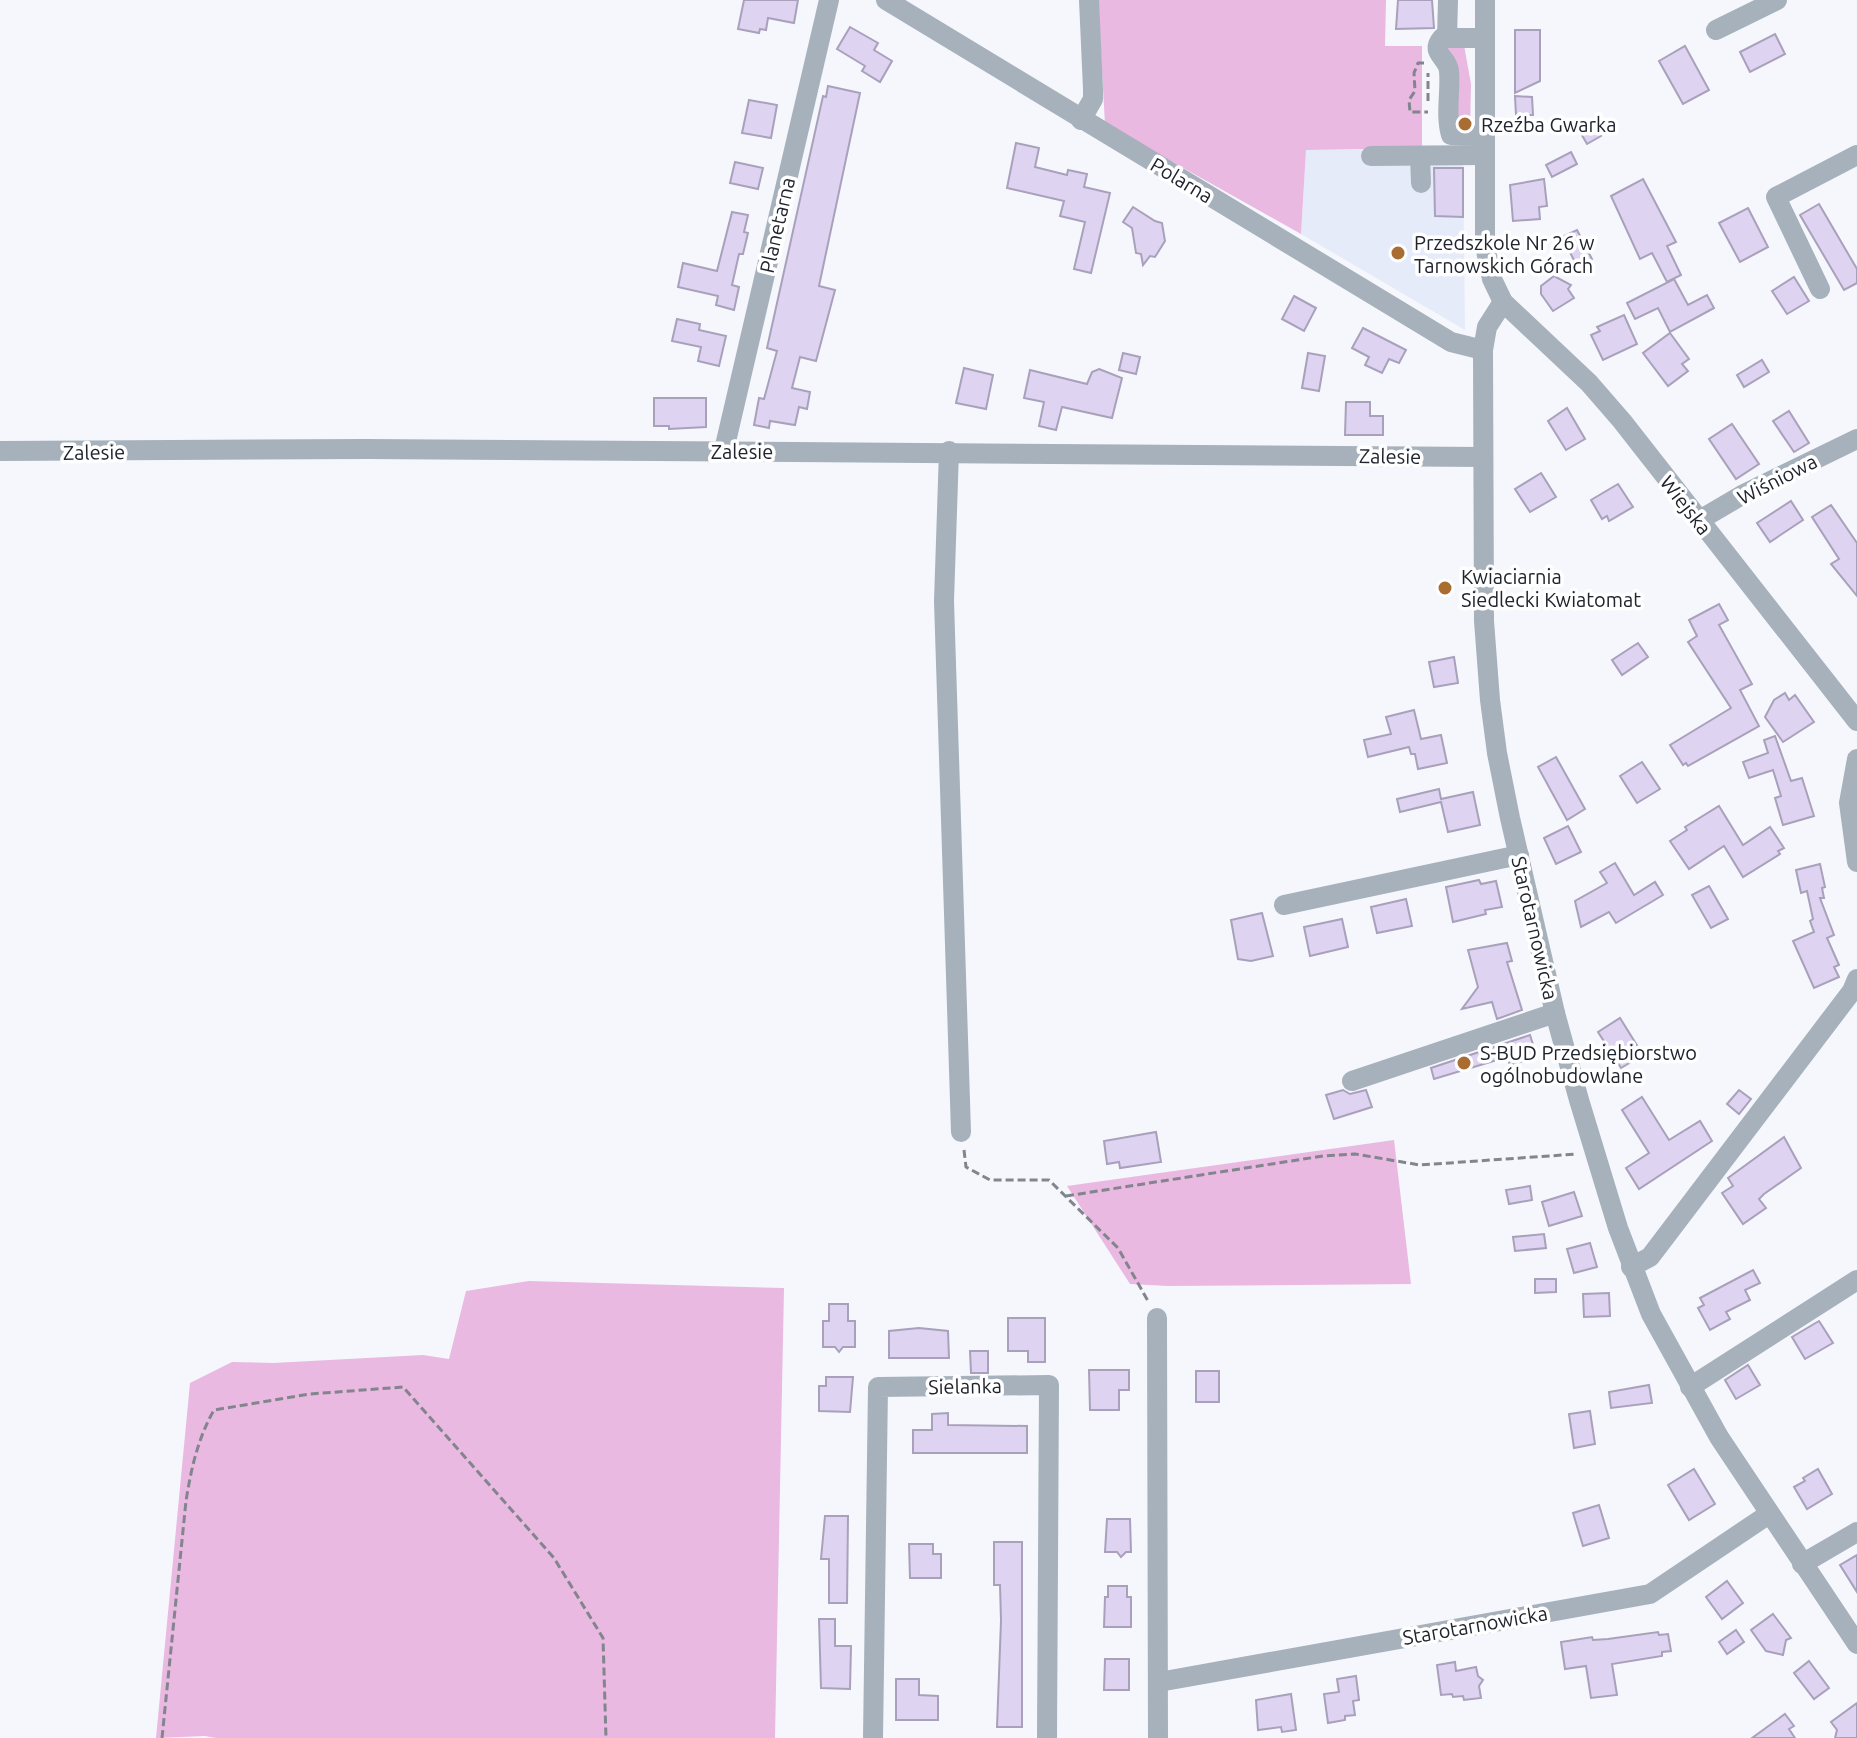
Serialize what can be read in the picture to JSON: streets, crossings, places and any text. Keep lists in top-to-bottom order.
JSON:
{
  "streets": {
    "street": [
      "Polarna",
      "Planetarna",
      "Zalesie",
      "Wiśniowa",
      "Wiejska",
      "Starotarnowicka",
      "Sielanka"
    ]
  },
  "crossings": [
    ["Polarna", "Starotarnowicka"],
    ["Planetarna", "Zalesie"],
    ["Zalesie", "Starotarnowicka"],
    ["Wiśniowa", "Wiejska"],
    ["Wiejska", "Starotarnowicka"]
  ],
  "places": [
    "Rzeźba Gwarka",
    "Przedszkole Nr 26 w Tarnowskich Górach",
    "Kwiaciarnia Siedlecki Kwiatomat",
    "S-BUD Przedsiębiorstwo ogólnobudowlane"
  ]
}
